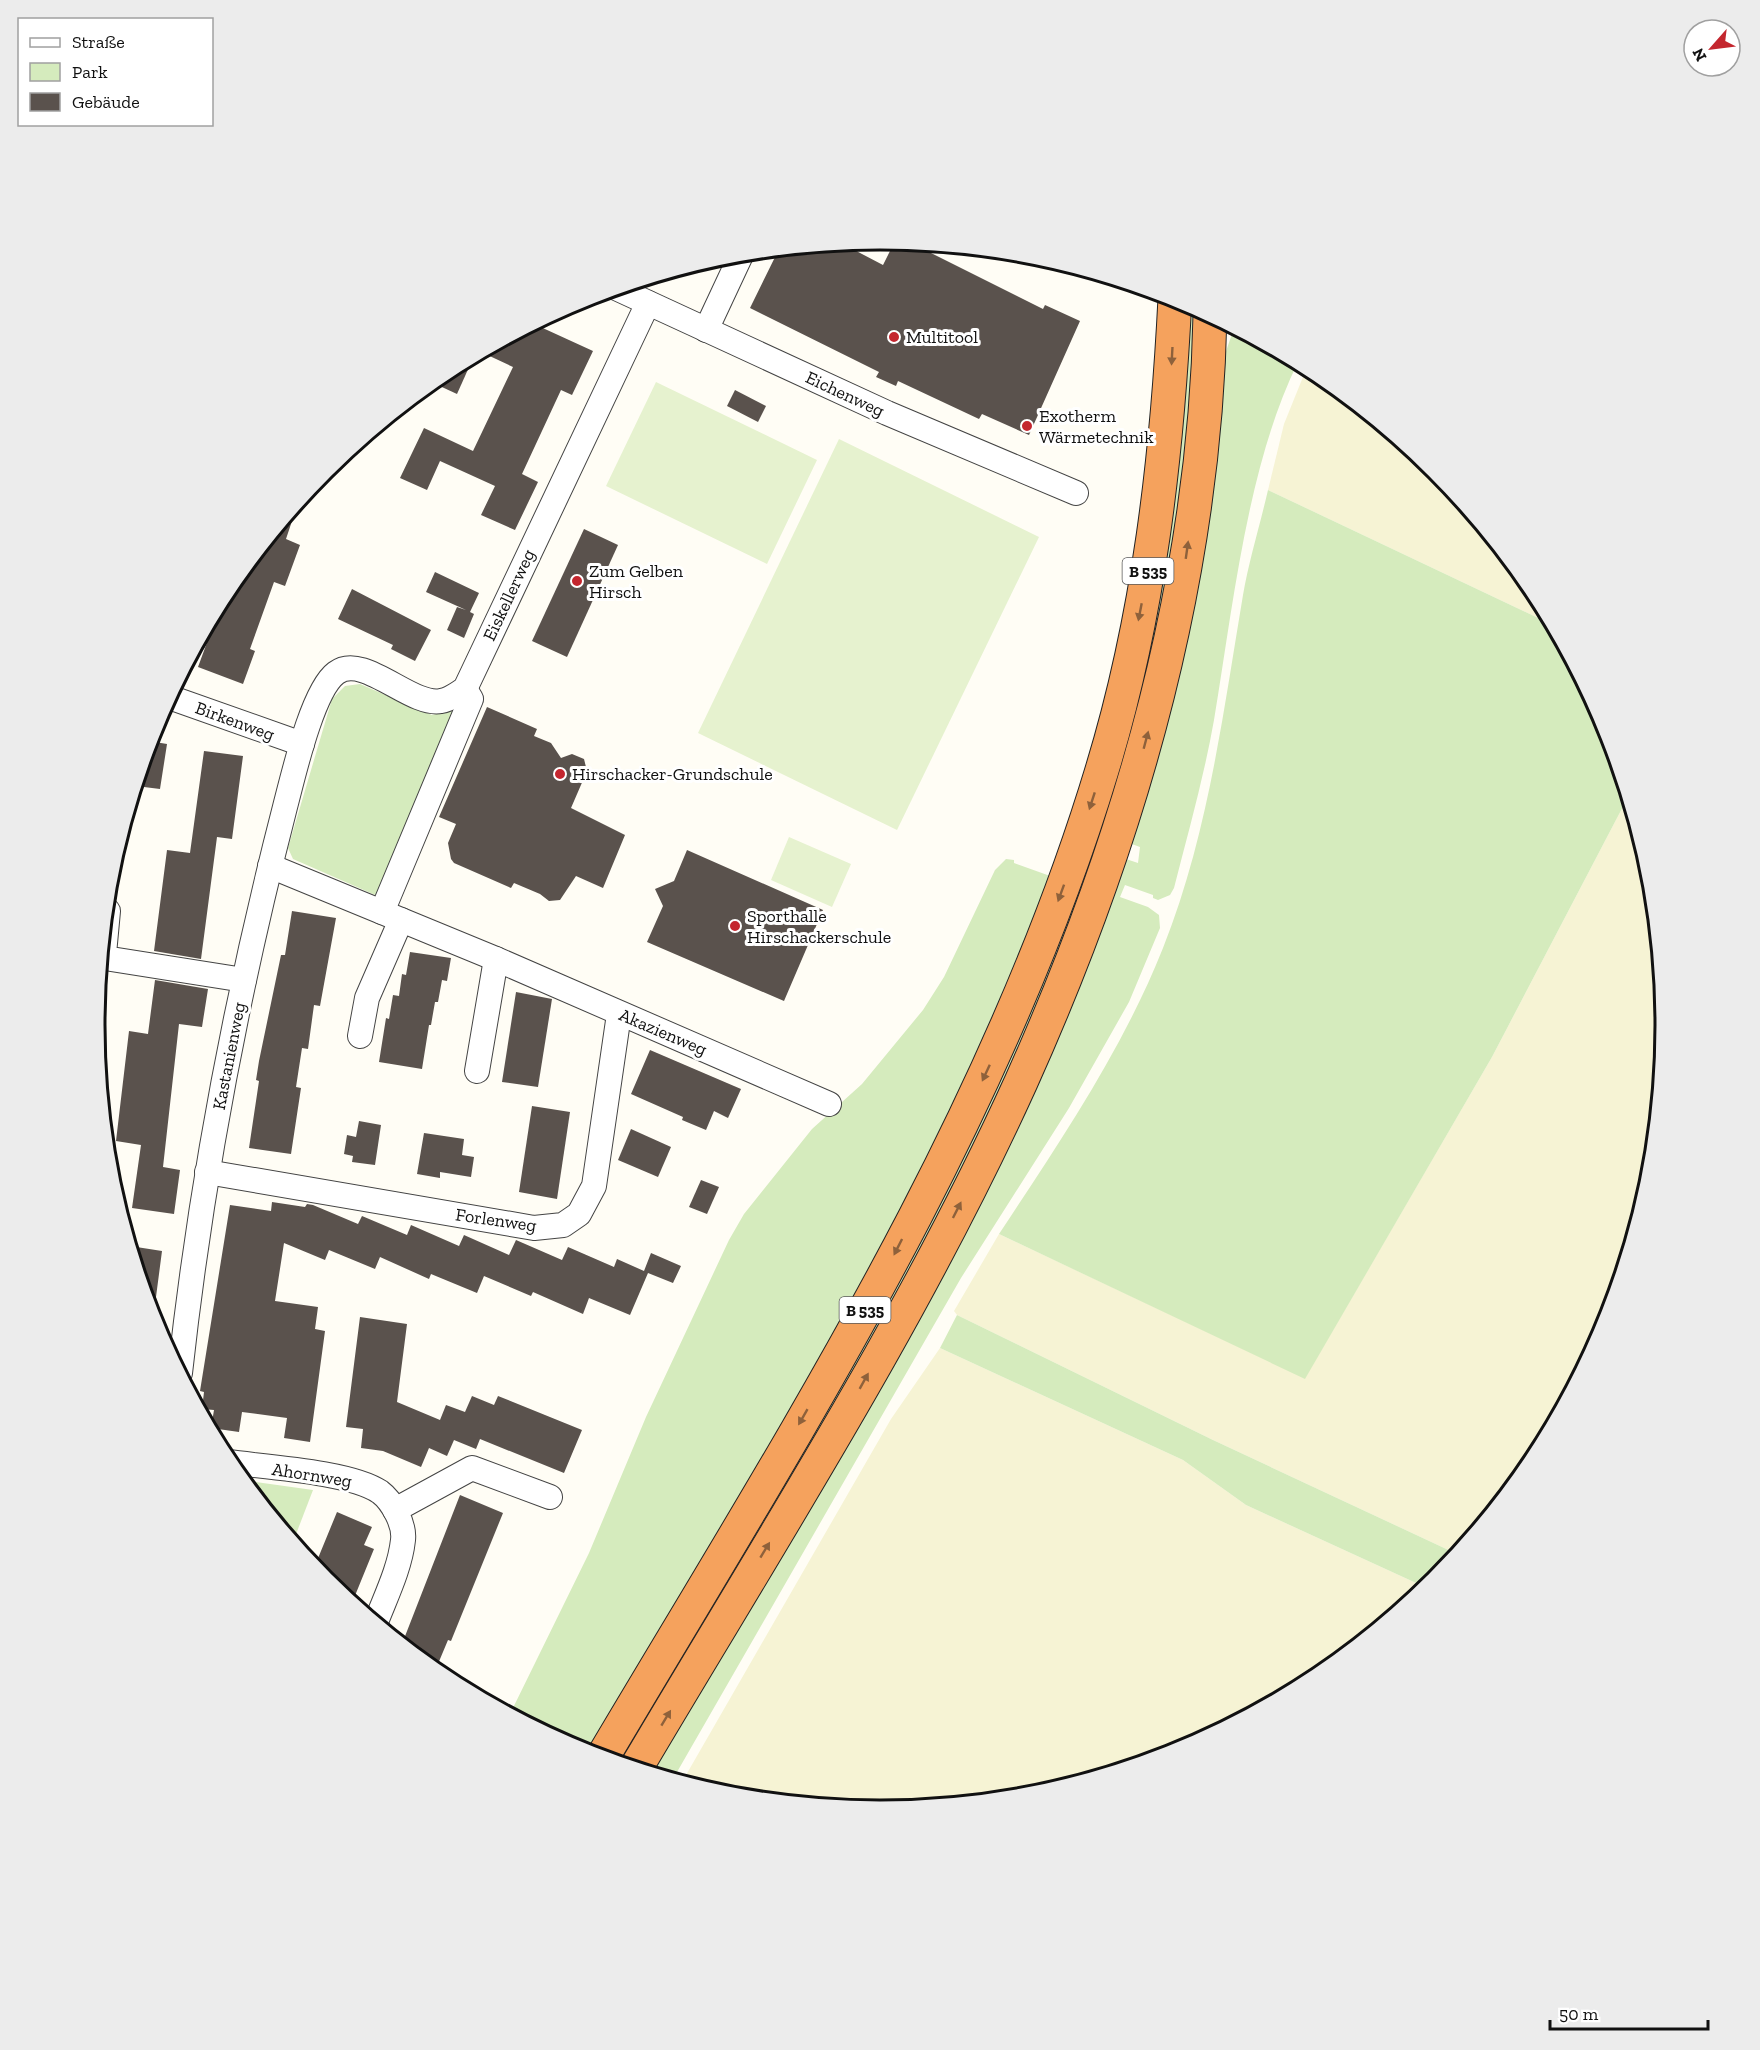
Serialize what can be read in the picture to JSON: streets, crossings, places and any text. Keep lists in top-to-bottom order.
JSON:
{
  "streets": {
    "highway": ["B 535"],
    "street": [
      "Eichenweg",
      "Eiskellerweg",
      "Birkenweg",
      "Akazienweg",
      "Kastanienweg",
      "Forlenweg",
      "Ahornweg"
    ]
  },
  "crossings": [
    ["Eichenweg", "Eiskellerweg"],
    ["Birkenweg", "Kastanienweg"],
    ["Akazienweg", "Kastanienweg"],
    ["Akazienweg", "Forlenweg"],
    ["Kastanienweg", "Forlenweg"]
  ],
  "places": [
    "Multitool",
    "Exotherm Wärmetechnik",
    "Zum Gelben Hirsch",
    "Hirschacker-Grundschule",
    "Sporthalle Hirschackerschule"
  ],
  "legend": ["Straße", "Park", "Gebäude"],
  "scale_bar": "50 m",
  "north": "bottom left"
}
